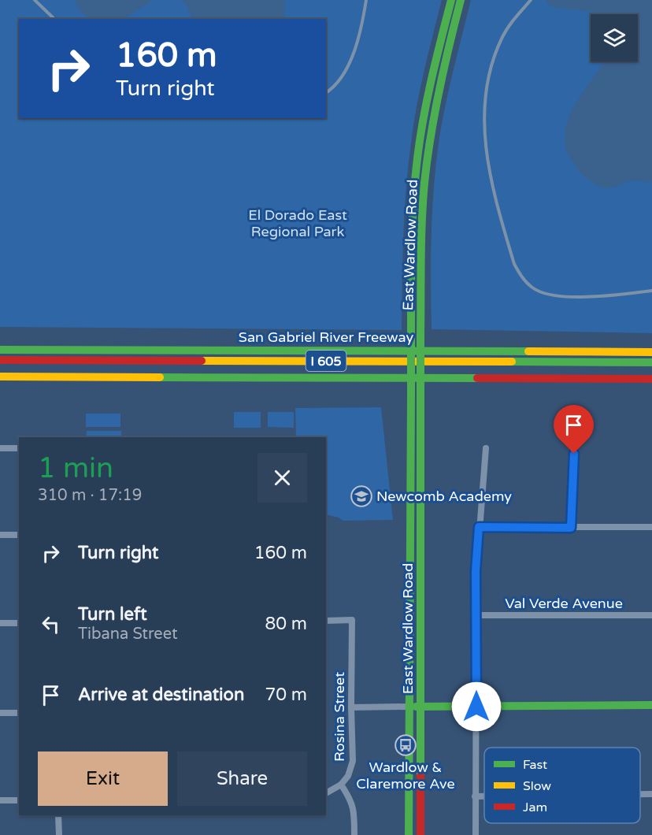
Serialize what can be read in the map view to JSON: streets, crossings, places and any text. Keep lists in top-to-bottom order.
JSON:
{
  "streets": {
    "main road": ["East Wardlow Road", "San Gabriel River Freeway", "I 605"],
    "street": ["Val Verde Avenue", "Rosina Street"]
  },
  "parks": ["El Dorado East Regional Park"],
  "places": {
    "school or university": ["Newcomb Academy"],
    "bus stop": ["Wardlow & Claremore Ave"]
  },
  "legend": ["Fast", "Slow", "Jam"],
  "page": {
    "turn": ["160 m", "Turn right"],
    "heading": ["1 min", "310 m · 17:19"],
    "list": [
      {
        "name": "Turn right",
        "value": "160 m"
      },
      {
        "name": "Turn left",
        "note": "Tibana Street",
        "value": "80 m"
      },
      {
        "name": "Arrive at destination",
        "value": "70 m"
      }
    ],
    "buttons": ["Exit", "Share"]
  }
}
